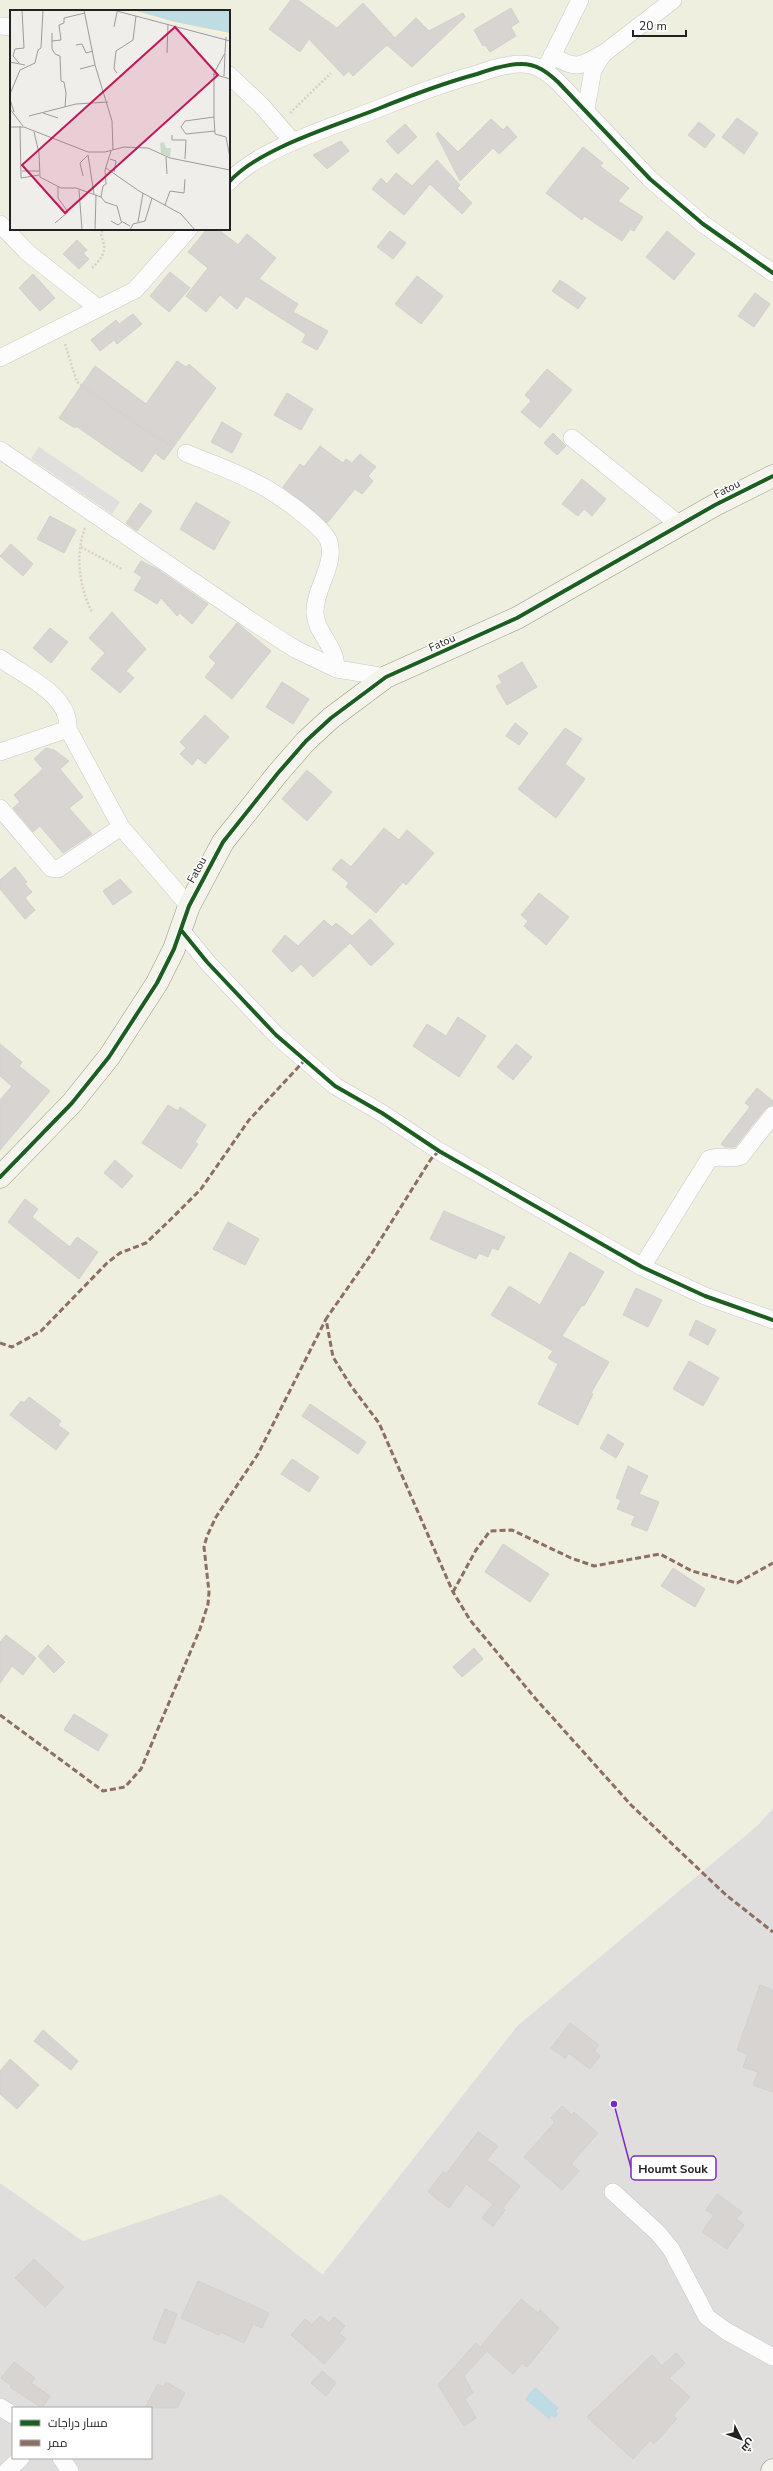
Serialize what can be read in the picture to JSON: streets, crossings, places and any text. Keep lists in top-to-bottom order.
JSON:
{
  "streets": {
    "street": ["Fatou"]
  },
  "places": ["Houmt Souk"],
  "legend": ["مسار دراجات", "ممر"],
  "scale_bar": "20 m",
  "north": "bottom right"
}
